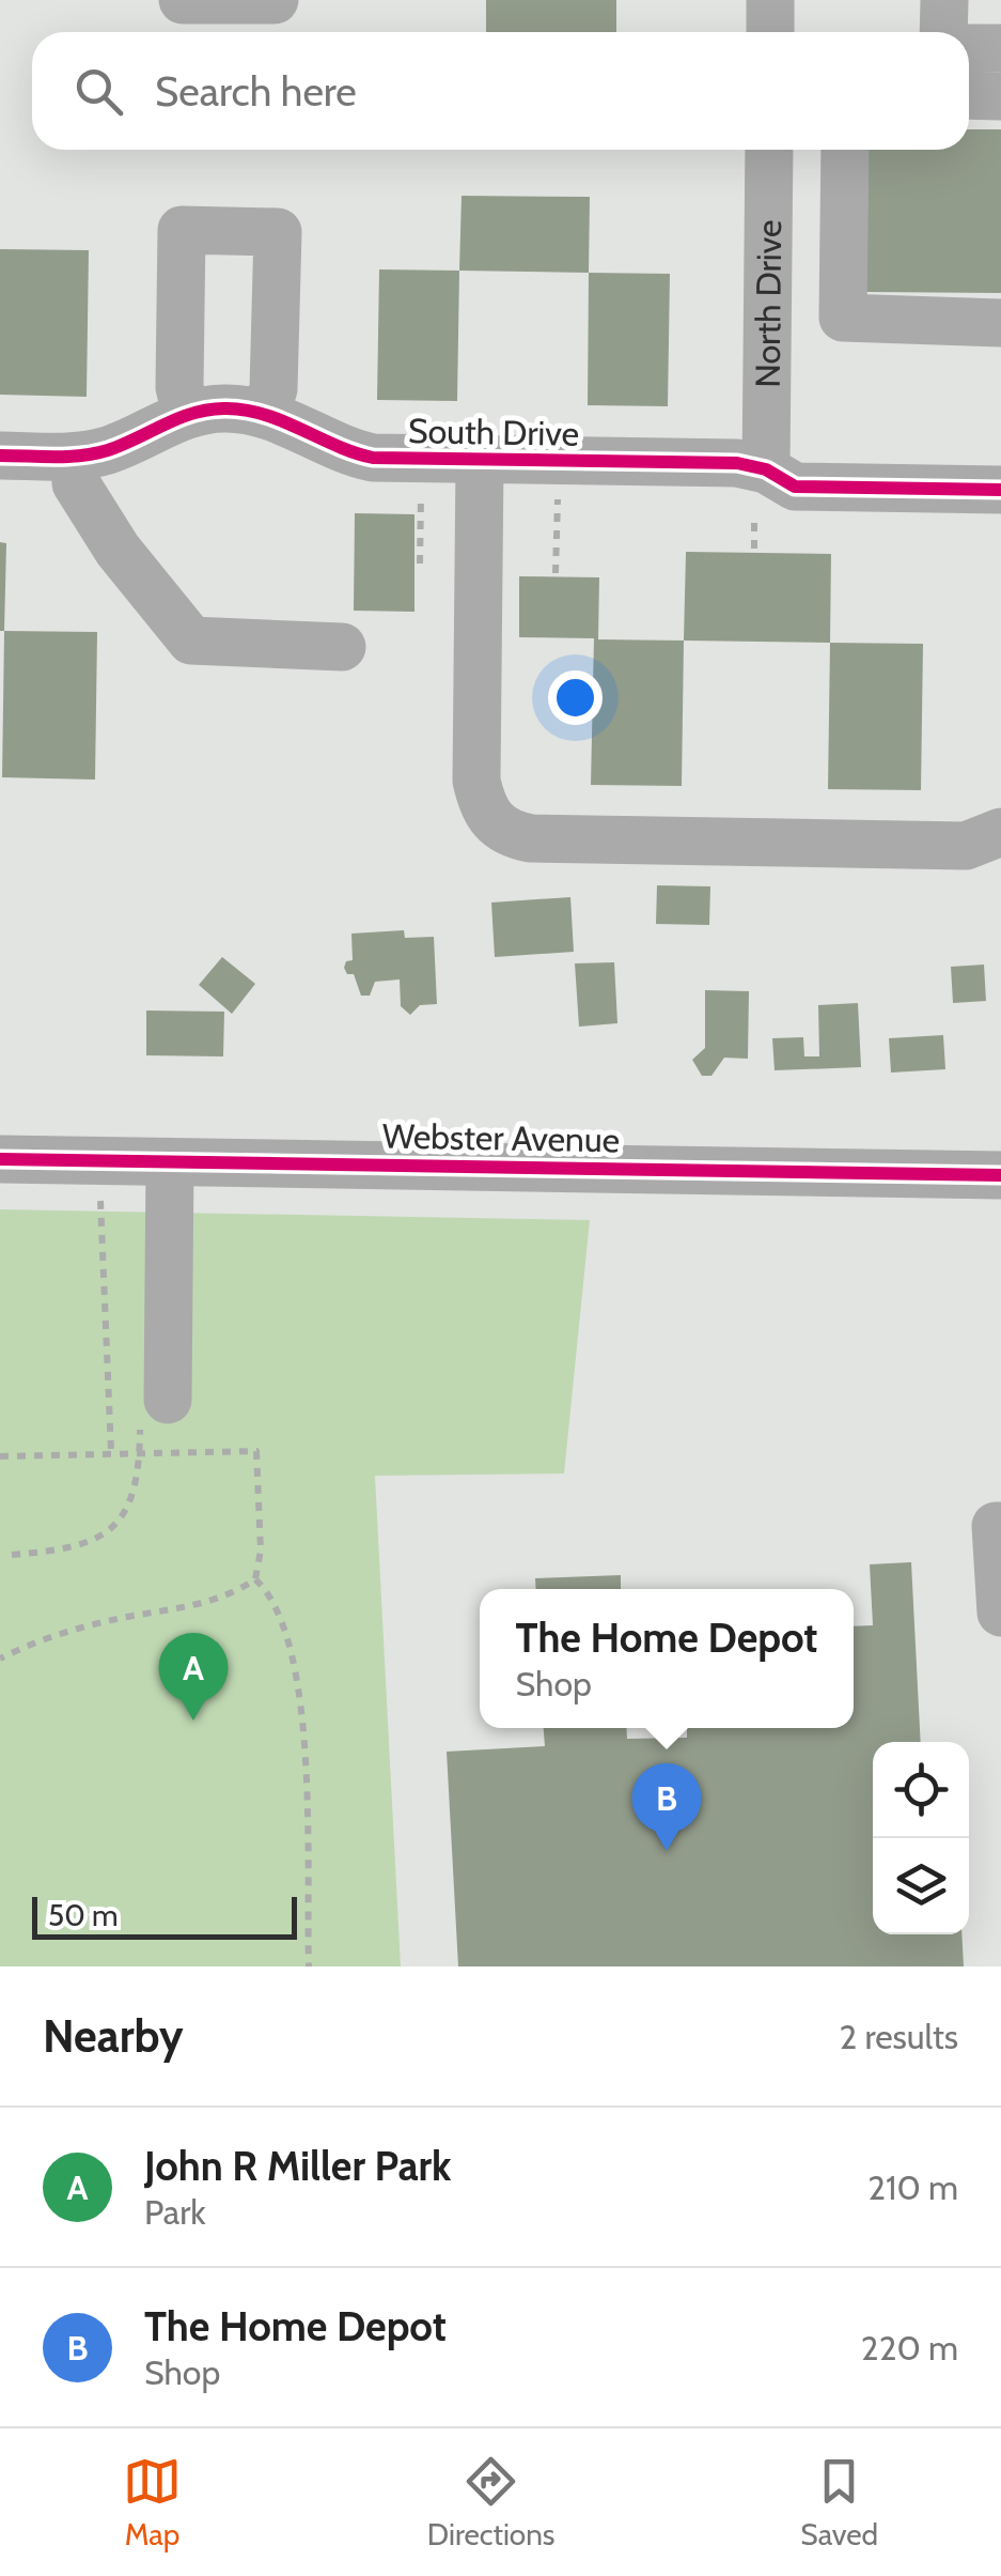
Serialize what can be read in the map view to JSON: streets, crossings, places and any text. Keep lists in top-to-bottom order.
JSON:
{
  "streets": {
    "street": ["North Drive", "South Drive", "Webster Avenue"]
  },
  "crossings": [
    ["North Drive", "South Drive"]
  ],
  "scale_bar": "50 m",
  "page": {
    "search": "Search here",
    "popup": ["The Home Depot", "Shop"],
    "pins": ["A", "B"],
    "scale": "50 m",
    "heading": ["Nearby", "2 results"],
    "list": [
      {
        "mark": "A",
        "name": "John R Miller Park",
        "note": "Park",
        "value": "210 m"
      },
      {
        "mark": "B",
        "name": "The Home Depot",
        "note": "Shop",
        "value": "220 m"
      }
    ],
    "nav": ["Map", "Directions", "Saved"]
  }
}
